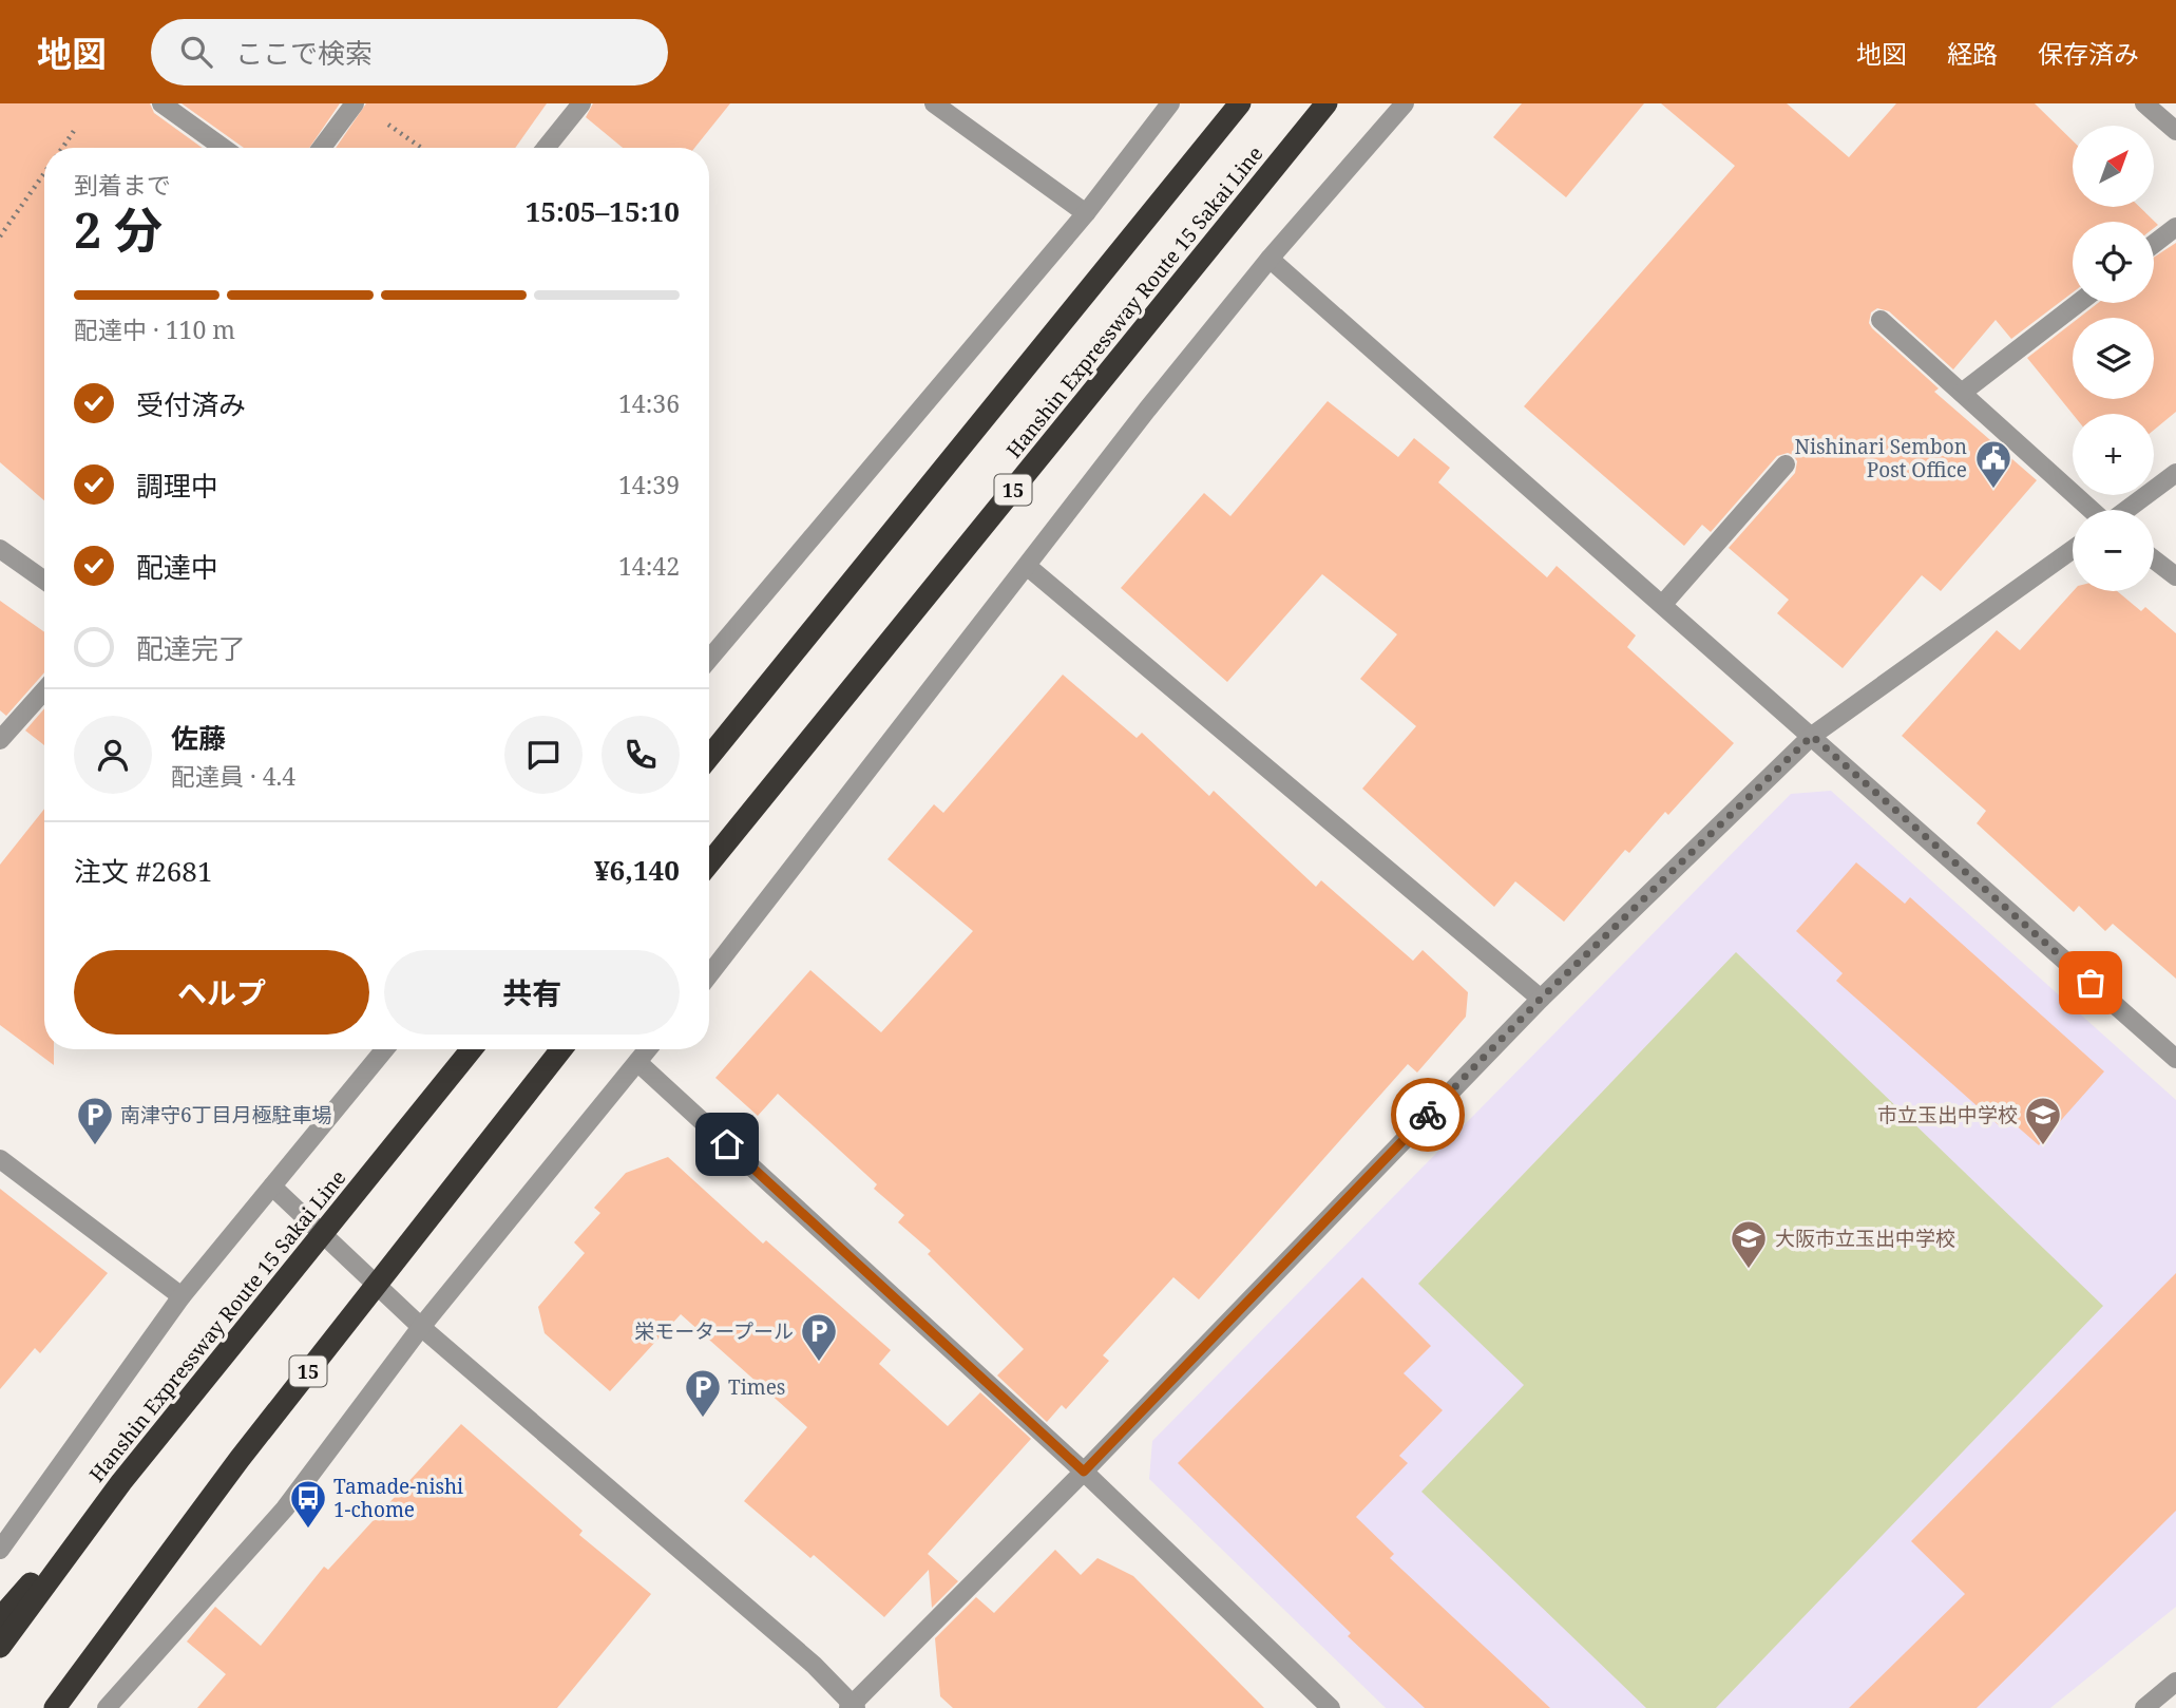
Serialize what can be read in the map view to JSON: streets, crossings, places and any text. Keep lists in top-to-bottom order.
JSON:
{
  "streets": {
    "highway": ["Hanshin Expressway Route 15 Sakai Line", "15"]
  },
  "places": {
    "public building": ["Nishinari Sembon Post Office"],
    "parking": ["南津守6丁目月極駐車場", "栄モータープール", "Times"],
    "school or university": ["市立玉出中学校", "大阪市立玉出中学校"],
    "bus stop": ["Tamade-nishi 1-chome"]
  },
  "north": "top right",
  "page": {
    "header": "地図",
    "search": "ここで検索",
    "nav": ["地図", "経路", "保存済み"],
    "map_buttons": ["+", "−"],
    "heading": ["2 分", "到着まで", "15:05–15:10"],
    "panel": [
      "佐藤",
      "配達員 · 4.4",
      "注文 #2681",
      "¥6,140"
    ],
    "bar": "配達中 · 110 m",
    "list": [
      ["受付済み", "14:36"],
      ["調理中", "14:39"],
      ["配達中", "14:42"],
      "配達完了"
    ],
    "buttons": ["ヘルプ", "共有"]
  }
}
